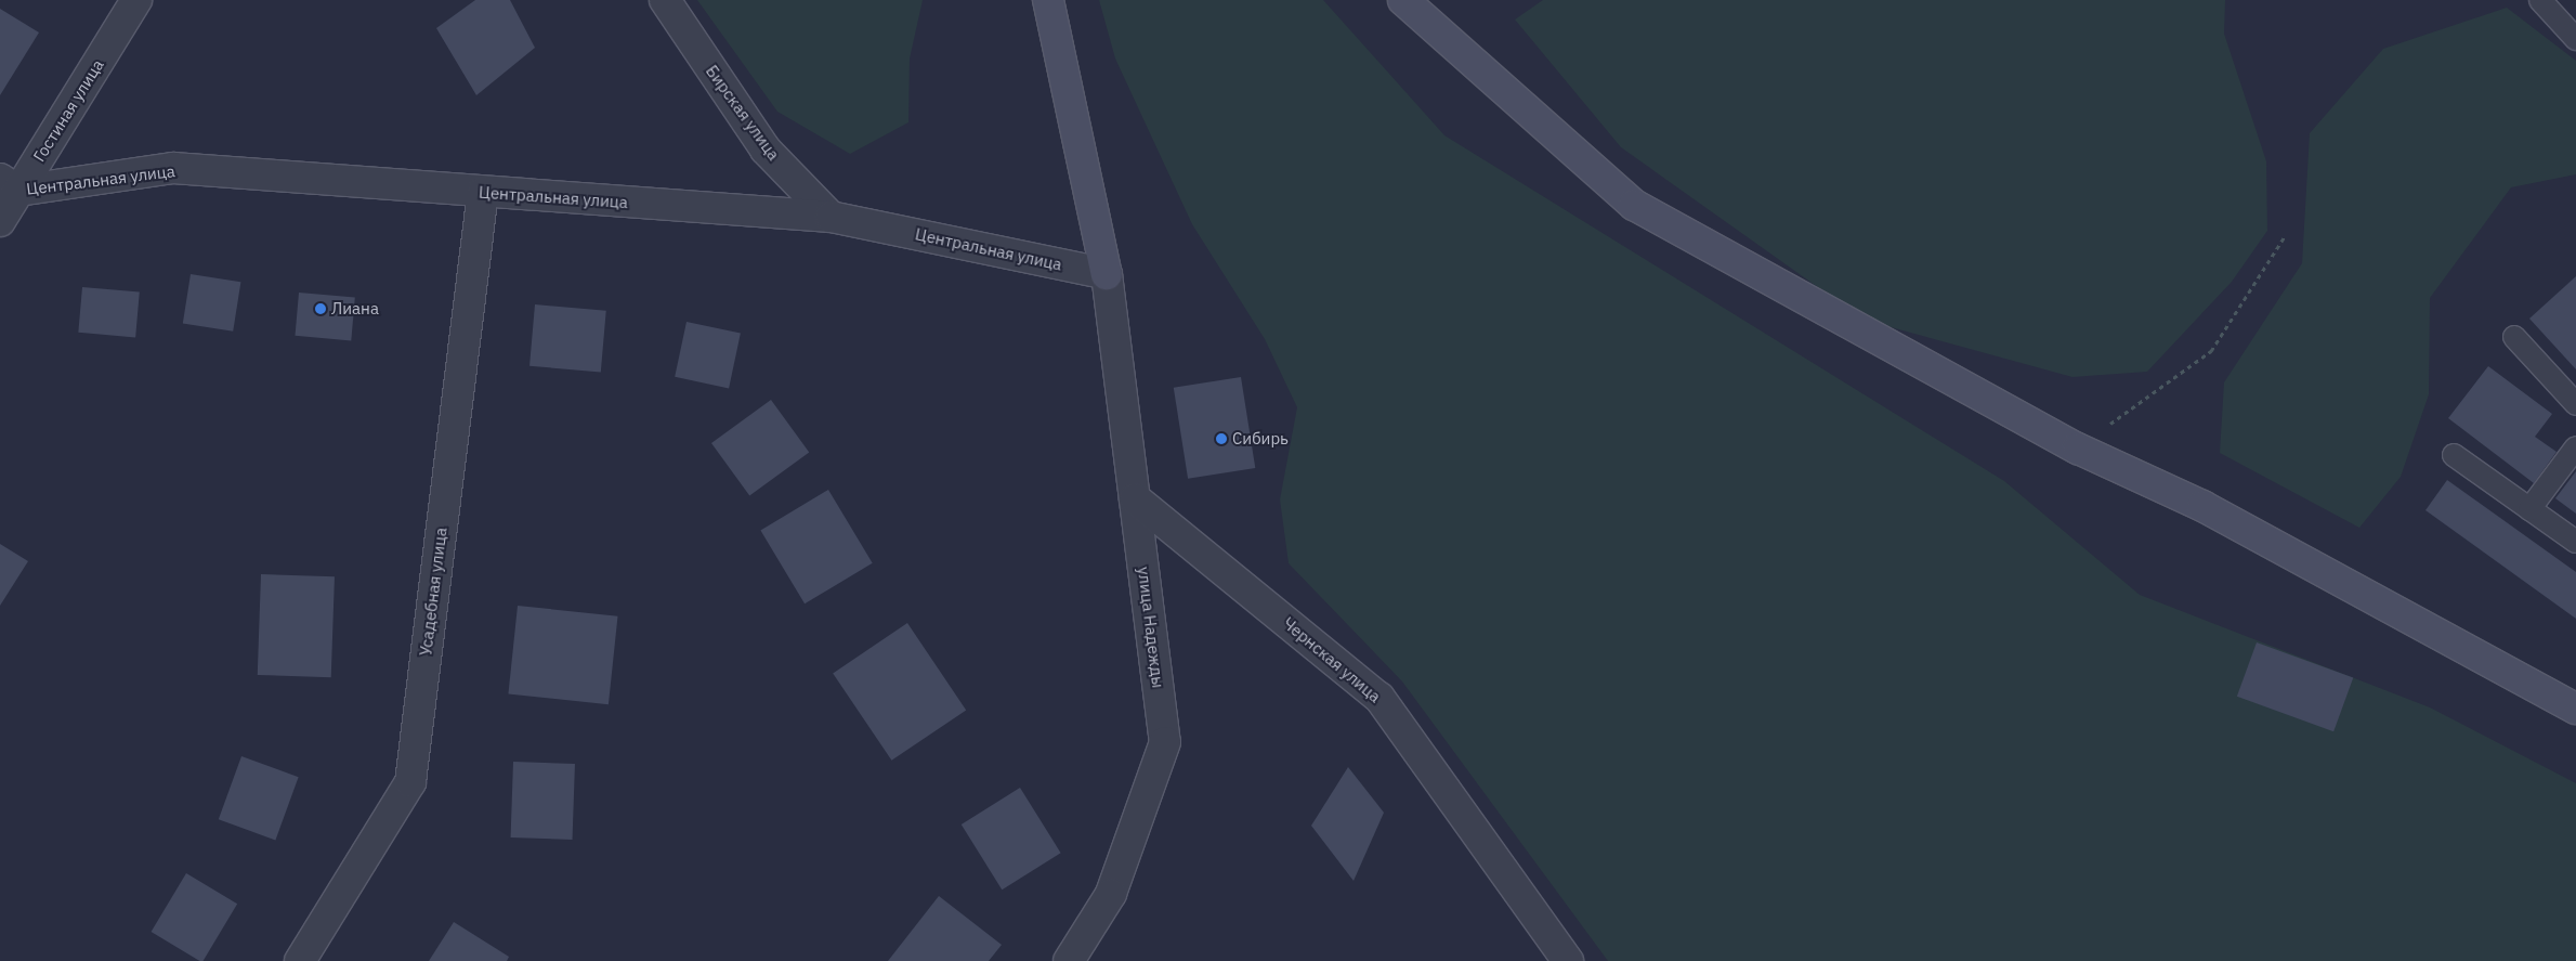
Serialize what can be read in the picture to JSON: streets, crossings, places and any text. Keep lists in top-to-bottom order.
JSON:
{
  "streets": {
    "street": [
      "Гостиная улица",
      "Бирская улица",
      "Центральная улица",
      "Усадебная улица",
      "улица Надежды",
      "Чернская улица"
    ]
  },
  "crossings": [
    ["Гостиная улица", "Центральная улица"],
    ["Бирская улица", "Центральная улица"],
    ["Центральная улица", "Усадебная улица"],
    ["Центральная улица", "улица Надежды"],
    ["улица Надежды", "Чернская улица"]
  ],
  "places": ["Лиана", "Сибирь"]
}
